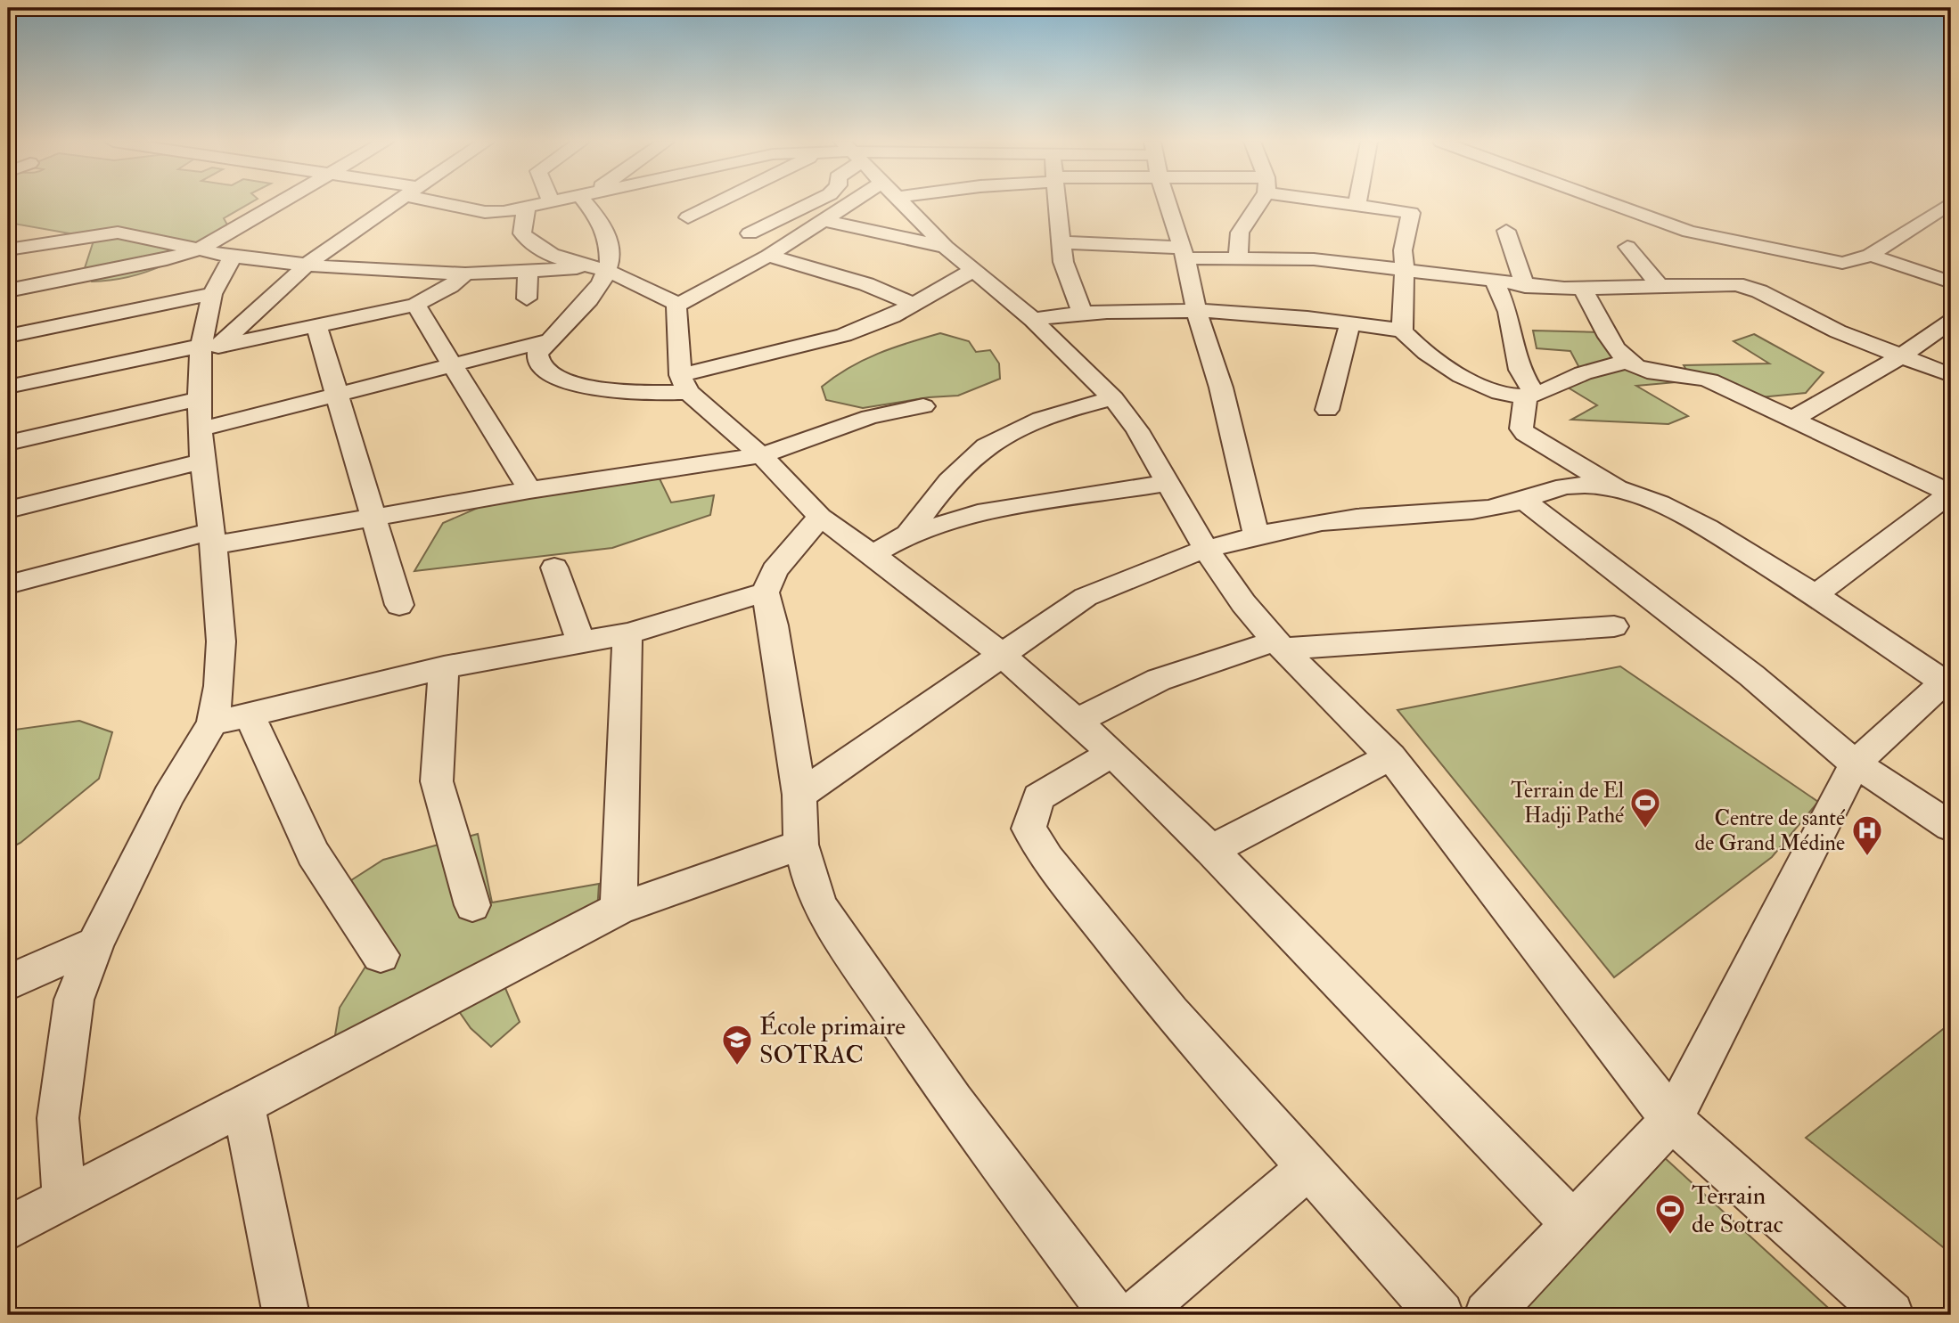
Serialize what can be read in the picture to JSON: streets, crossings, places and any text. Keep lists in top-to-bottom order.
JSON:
{
  "places": {
    "sports": ["Terrain de El Hadji Pathé", "Terrain de Sotrac"],
    "hospital": ["Centre de santé de Grand Médine"],
    "school or university": ["École primaire SOTRAC"]
  }
}
